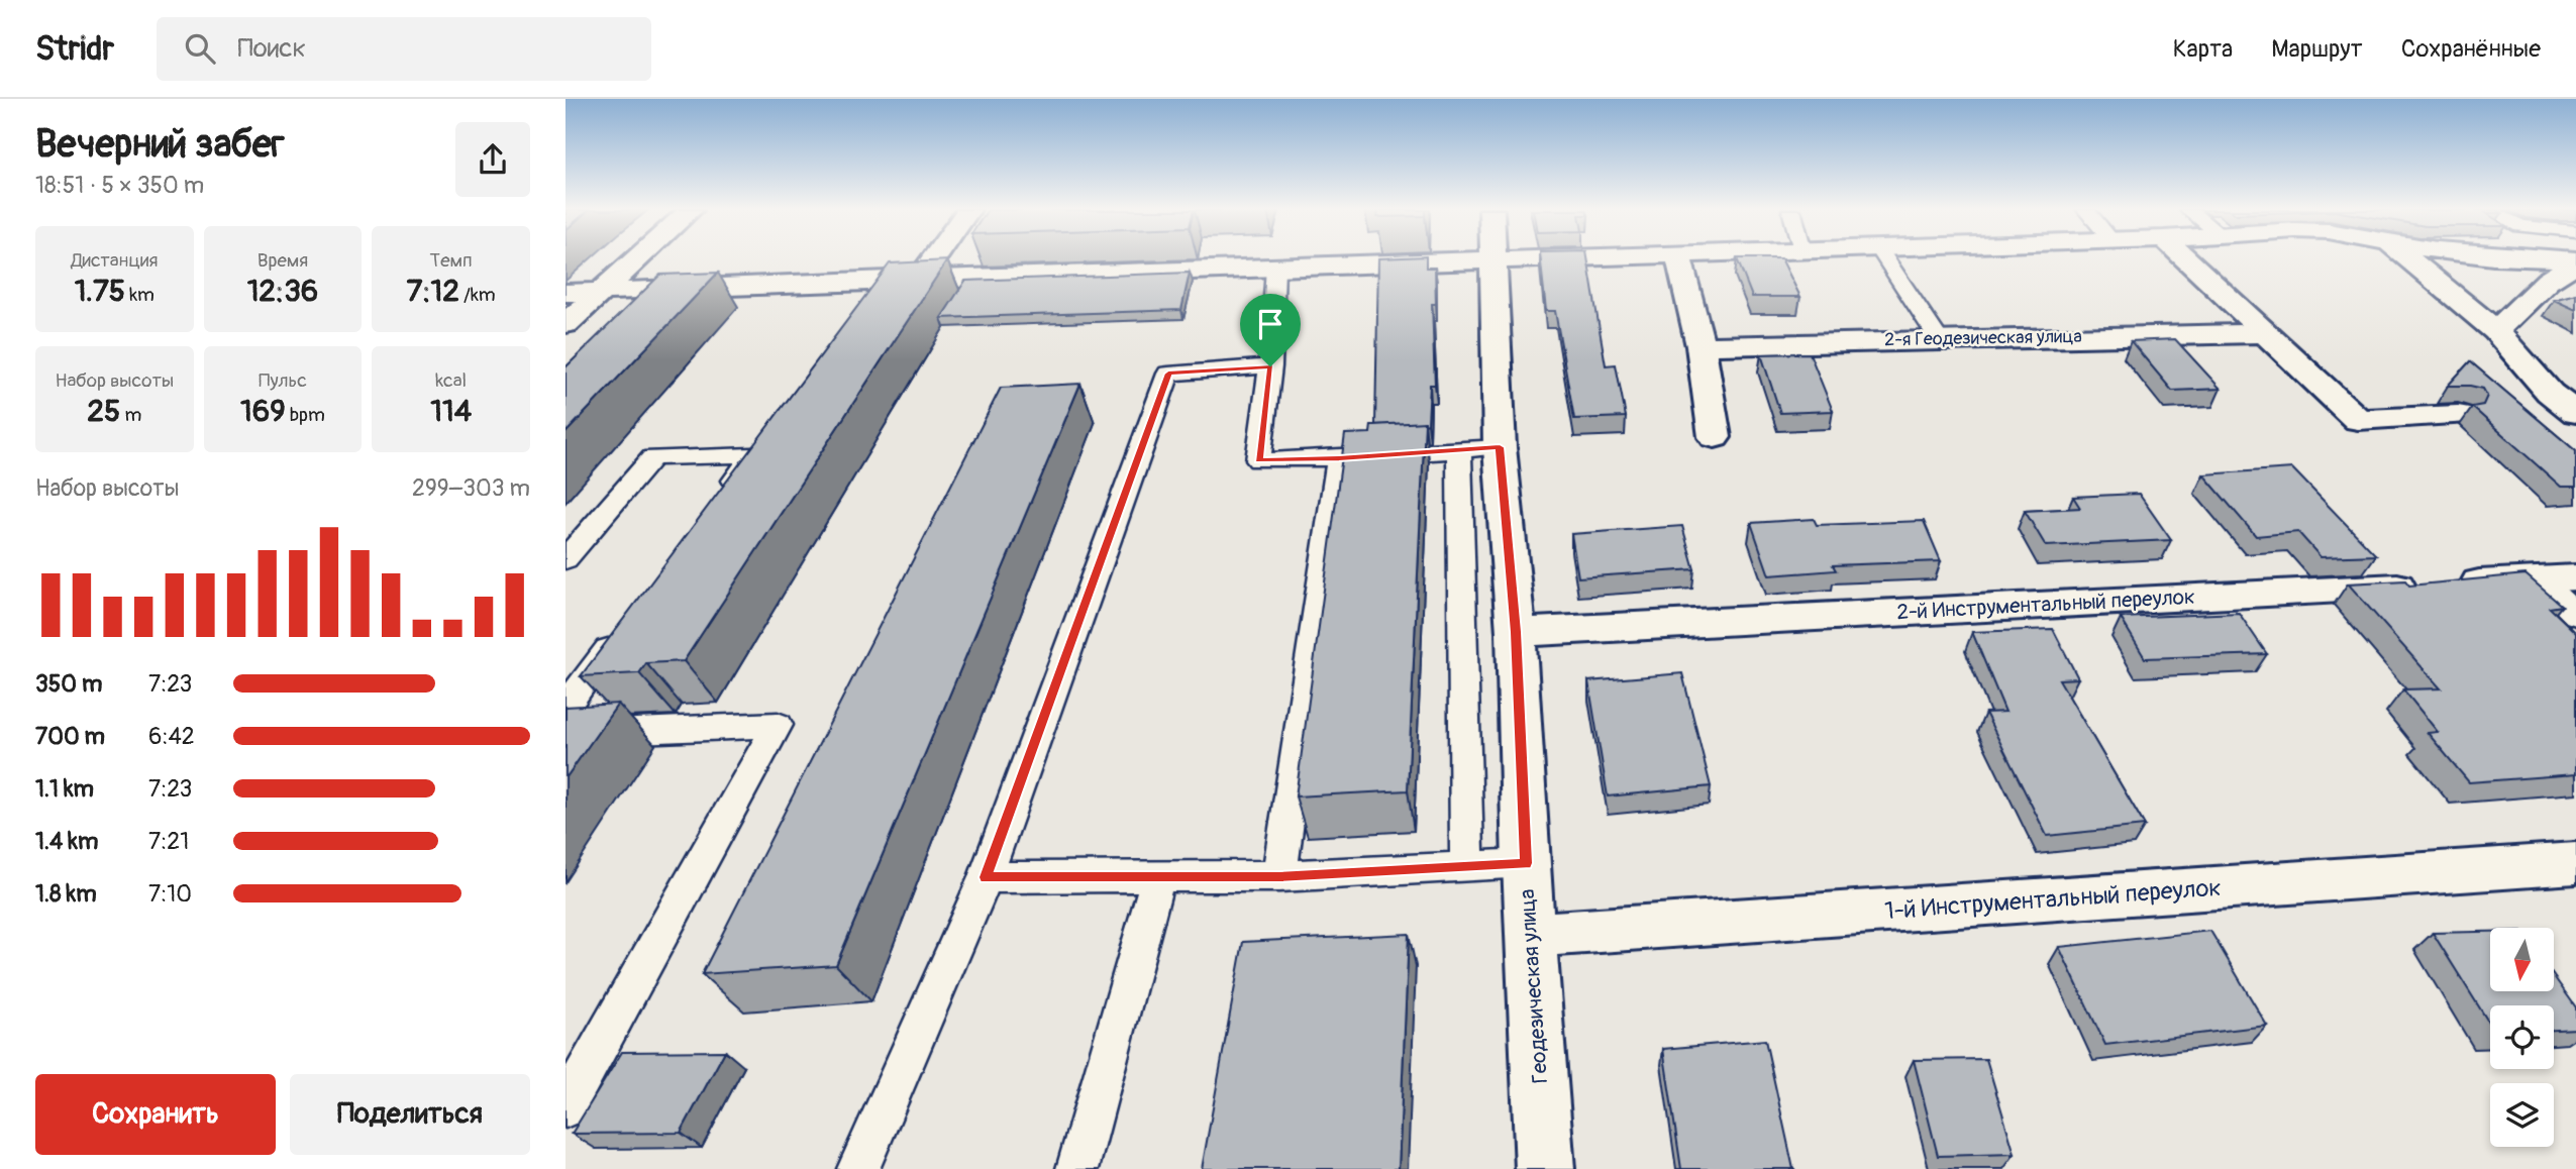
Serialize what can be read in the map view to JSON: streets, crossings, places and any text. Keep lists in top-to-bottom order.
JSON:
{
  "streets": {
    "street": [
      "2-я Геодезическая улица",
      "2-й Инструментальный переулок",
      "1-й Инструментальный переулок",
      "Геодезическая улица"
    ]
  },
  "crossings": [
    ["2-й Инструментальный переулок", "Геодезическая улица"],
    ["1-й Инструментальный переулок", "Геодезическая улица"]
  ],
  "north": "bottom",
  "page": {
    "header": "Stridr",
    "search": "Поиск",
    "nav": ["Карта", "Маршрут", "Сохранённые"],
    "heading": ["Вечерний забег", "18:51 · 5 × 350 m"],
    "stats": [
      ["Дистанция", "1.75 km"],
      ["Время", "12:36"],
      ["Темп", "7:12 /km"],
      ["Набор высоты", "25 m"],
      ["Пульс", "169 bpm"],
      ["kcal", "114"]
    ],
    "chart": ["Набор высоты", "299–303 m"],
    "list": [
      {
        "name": "350 m",
        "note": "7:23"
      },
      {
        "name": "700 m",
        "note": "6:42"
      },
      {
        "name": "1.1 km",
        "note": "7:23"
      },
      {
        "name": "1.4 km",
        "note": "7:21"
      },
      {
        "name": "1.8 km",
        "note": "7:10"
      }
    ],
    "buttons": ["Сохранить", "Поделиться"]
  }
}
